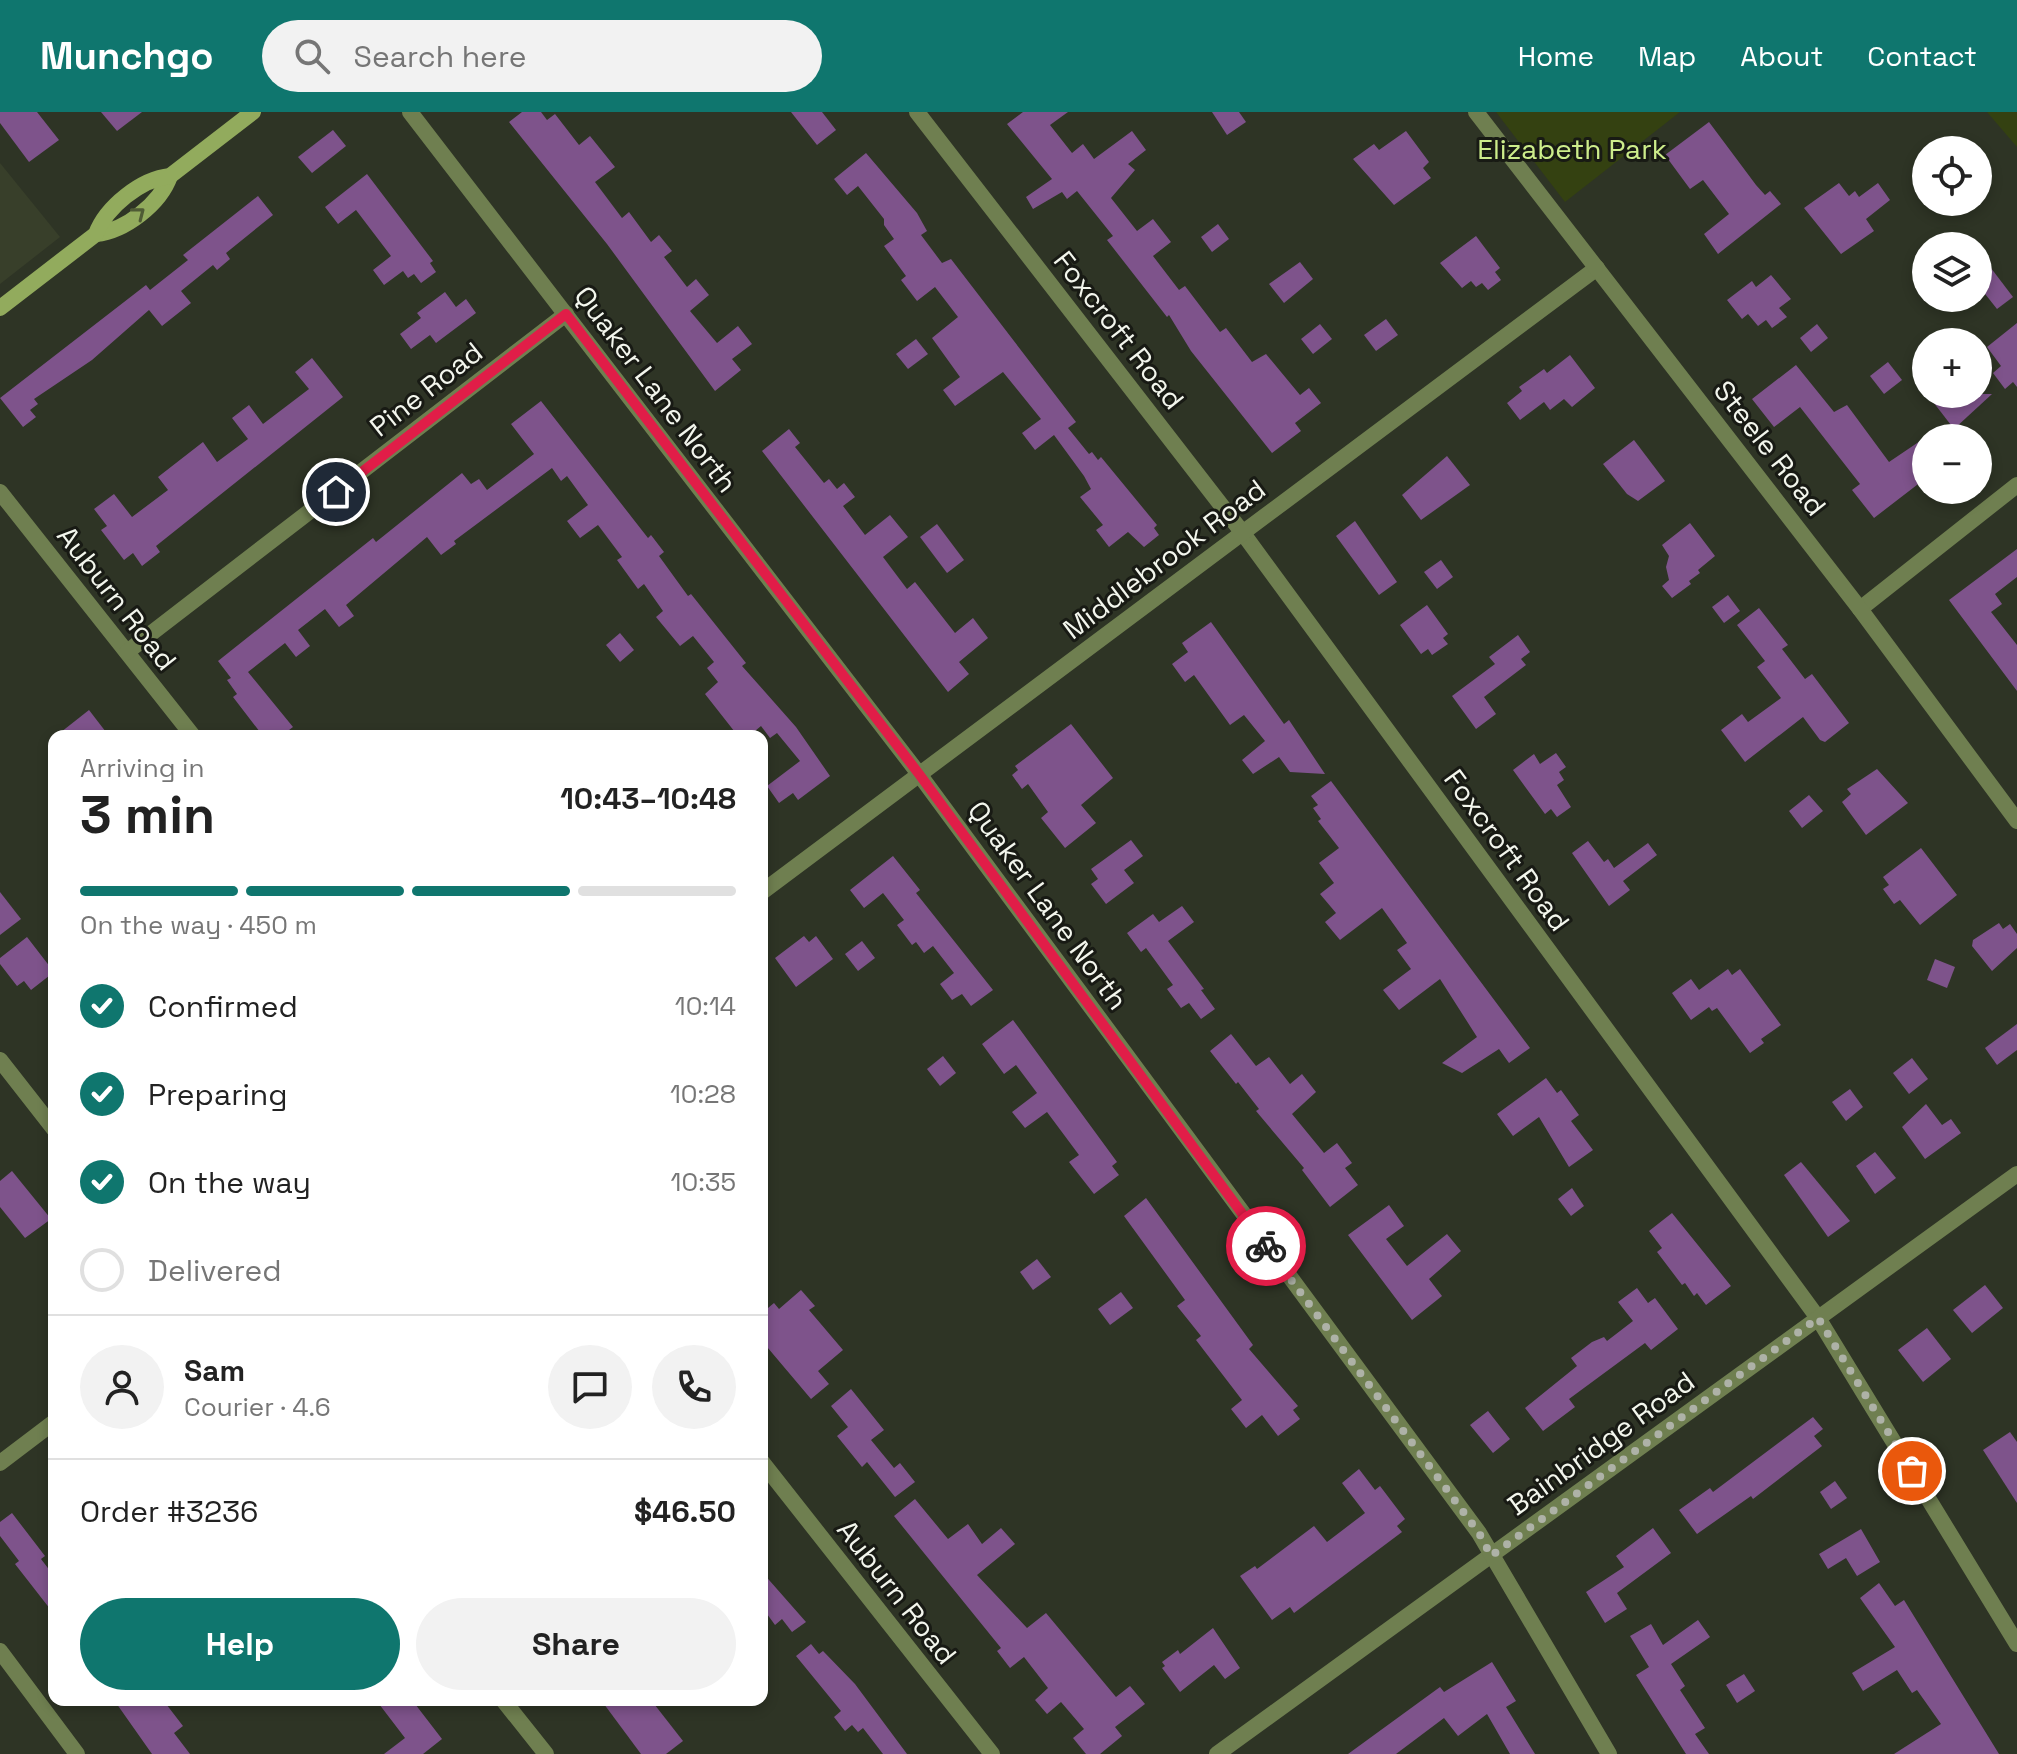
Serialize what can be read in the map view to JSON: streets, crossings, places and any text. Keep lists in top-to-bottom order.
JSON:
{
  "streets": {
    "street": [
      "Foxcroft Road",
      "Pine Road",
      "Quaker Lane North",
      "Steele Road",
      "Middlebrook Road",
      "Auburn Road",
      "Bainbridge Road"
    ]
  },
  "crossings": [
    ["Foxcroft Road", "Middlebrook Road"],
    ["Foxcroft Road", "Bainbridge Road"],
    ["Pine Road", "Quaker Lane North"],
    ["Pine Road", "Auburn Road"],
    ["Quaker Lane North", "Middlebrook Road"],
    ["Quaker Lane North", "Bainbridge Road"],
    ["Steele Road", "Middlebrook Road"]
  ],
  "parks": ["Elizabeth Park"],
  "page": {
    "header": "Munchgo",
    "search": "Search here",
    "nav": [
      "Home",
      "Map",
      "About",
      "Contact"
    ],
    "map_buttons": ["+", "−"],
    "heading": ["3 min", "Arriving in", "10:43–10:48"],
    "panel": [
      "Sam",
      "Courier · 4.6",
      "Order #3236",
      "$46.50"
    ],
    "bar": "On the way · 450 m",
    "list": [
      ["Confirmed", "10:14"],
      ["Preparing", "10:28"],
      ["On the way", "10:35"],
      "Delivered"
    ],
    "buttons": ["Help", "Share"]
  }
}
